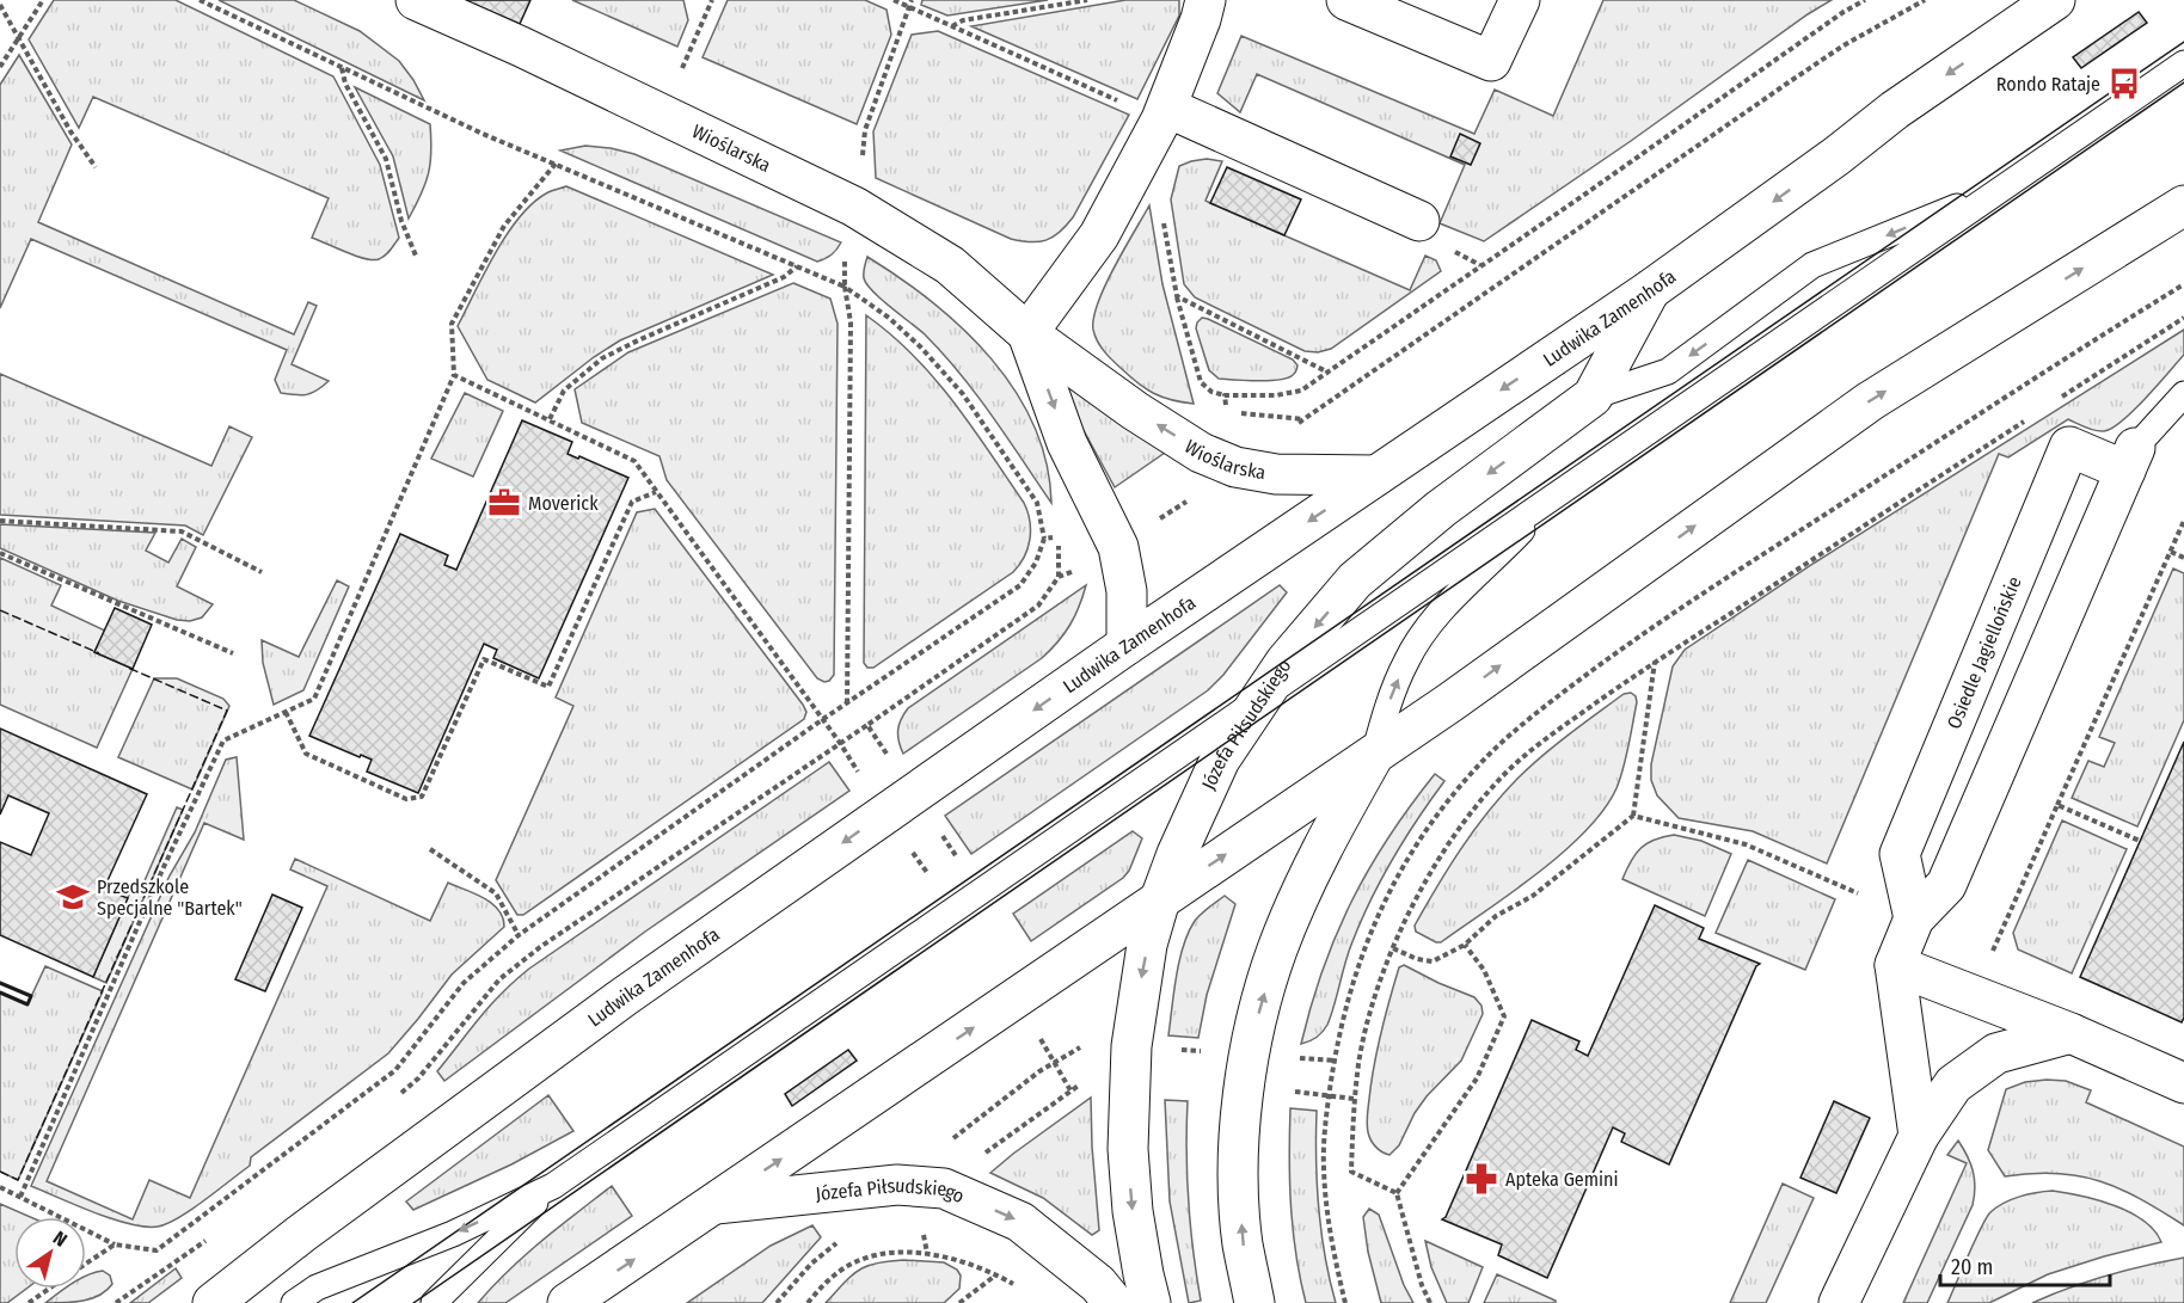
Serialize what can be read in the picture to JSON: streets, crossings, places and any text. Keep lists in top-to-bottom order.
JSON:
{
  "streets": {
    "street": [
      "Wioślarska",
      "Ludwika Zamenhofa",
      "Osiedle Jagiellońskie",
      "Józefa Piłsudskiego"
    ]
  },
  "crossings": [
    ["Wioślarska", "Ludwika Zamenhofa"],
    ["Ludwika Zamenhofa", "Józefa Piłsudskiego"]
  ],
  "places": {
    "bus stop": ["Rondo Rataje"],
    "office": ["Moverick"],
    "school or university": ["Przedszkole Specjalne \"Bartek\""],
    "pharmacy": ["Apteka Gemini"]
  },
  "scale_bar": "20 m",
  "north": "top right"
}
